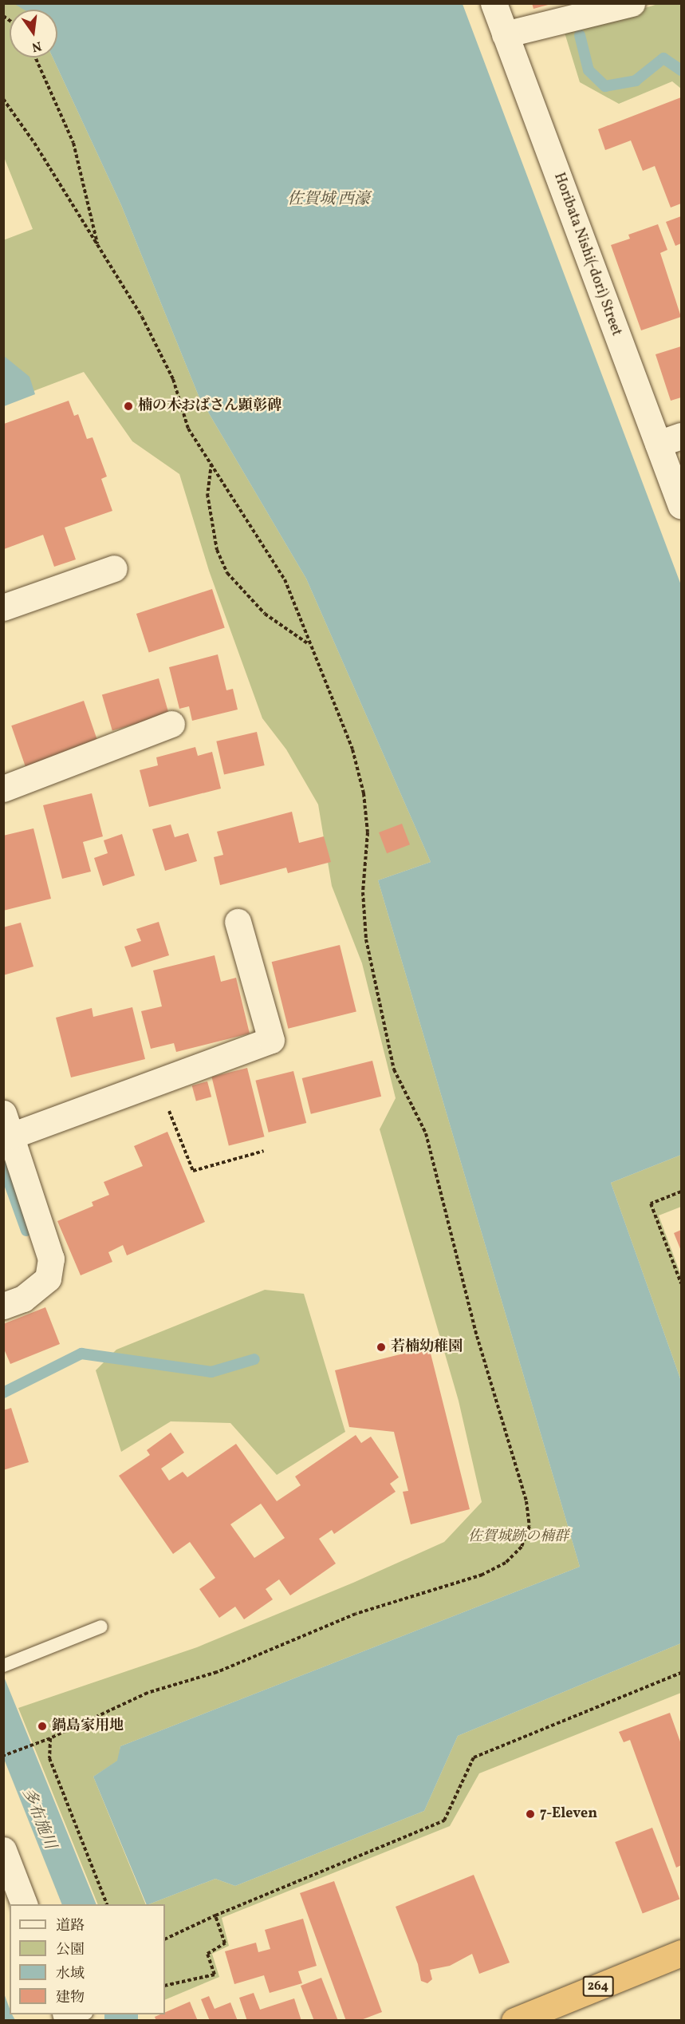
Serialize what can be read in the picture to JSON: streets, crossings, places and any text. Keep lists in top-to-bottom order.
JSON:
{
  "streets": {
    "highway": ["264"],
    "street": ["Horibata Nishi(-dori) Street"]
  },
  "water": ["佐賀城 西濠", "多布施川"],
  "parks": ["佐賀城跡の楠群"],
  "places": [
    "楠の木おばさん顕彰碑",
    "若楠幼稚園",
    "鍋島家用地",
    "7-Eleven"
  ],
  "legend": [
    "道路",
    "公園",
    "水域",
    "建物"
  ],
  "north": "bottom"
}
